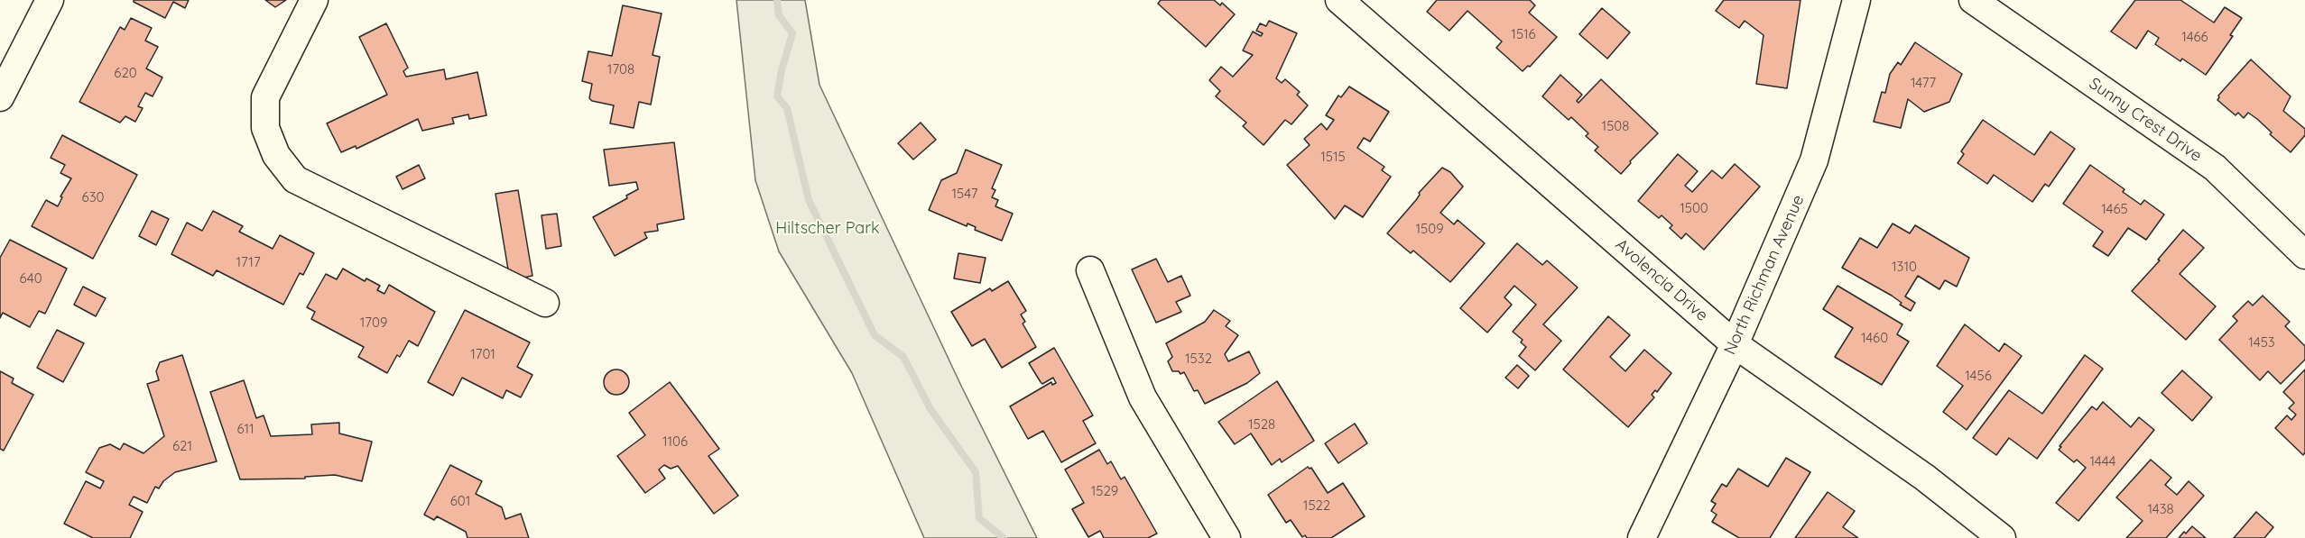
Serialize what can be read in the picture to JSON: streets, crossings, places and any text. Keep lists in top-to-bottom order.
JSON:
{
  "streets": {
    "street": ["Sunny Crest Drive", "North Richman Avenue", "Avolencia Drive"]
  },
  "crossings": [
    ["North Richman Avenue", "Avolencia Drive"]
  ],
  "parks": ["Hiltscher Park"],
  "house_numbers": [
    "1516",
    "1466",
    "1708",
    "620",
    "1477",
    "1508",
    "1515",
    "1547",
    "630",
    "1500",
    "1465",
    "1509",
    "1717",
    "1310",
    "640",
    "1709",
    "1460",
    "1453",
    "1701",
    "1532",
    "1456",
    "1528",
    "611",
    "1106",
    "621",
    "1444",
    "1529",
    "601",
    "1522",
    "1438"
  ]
}
